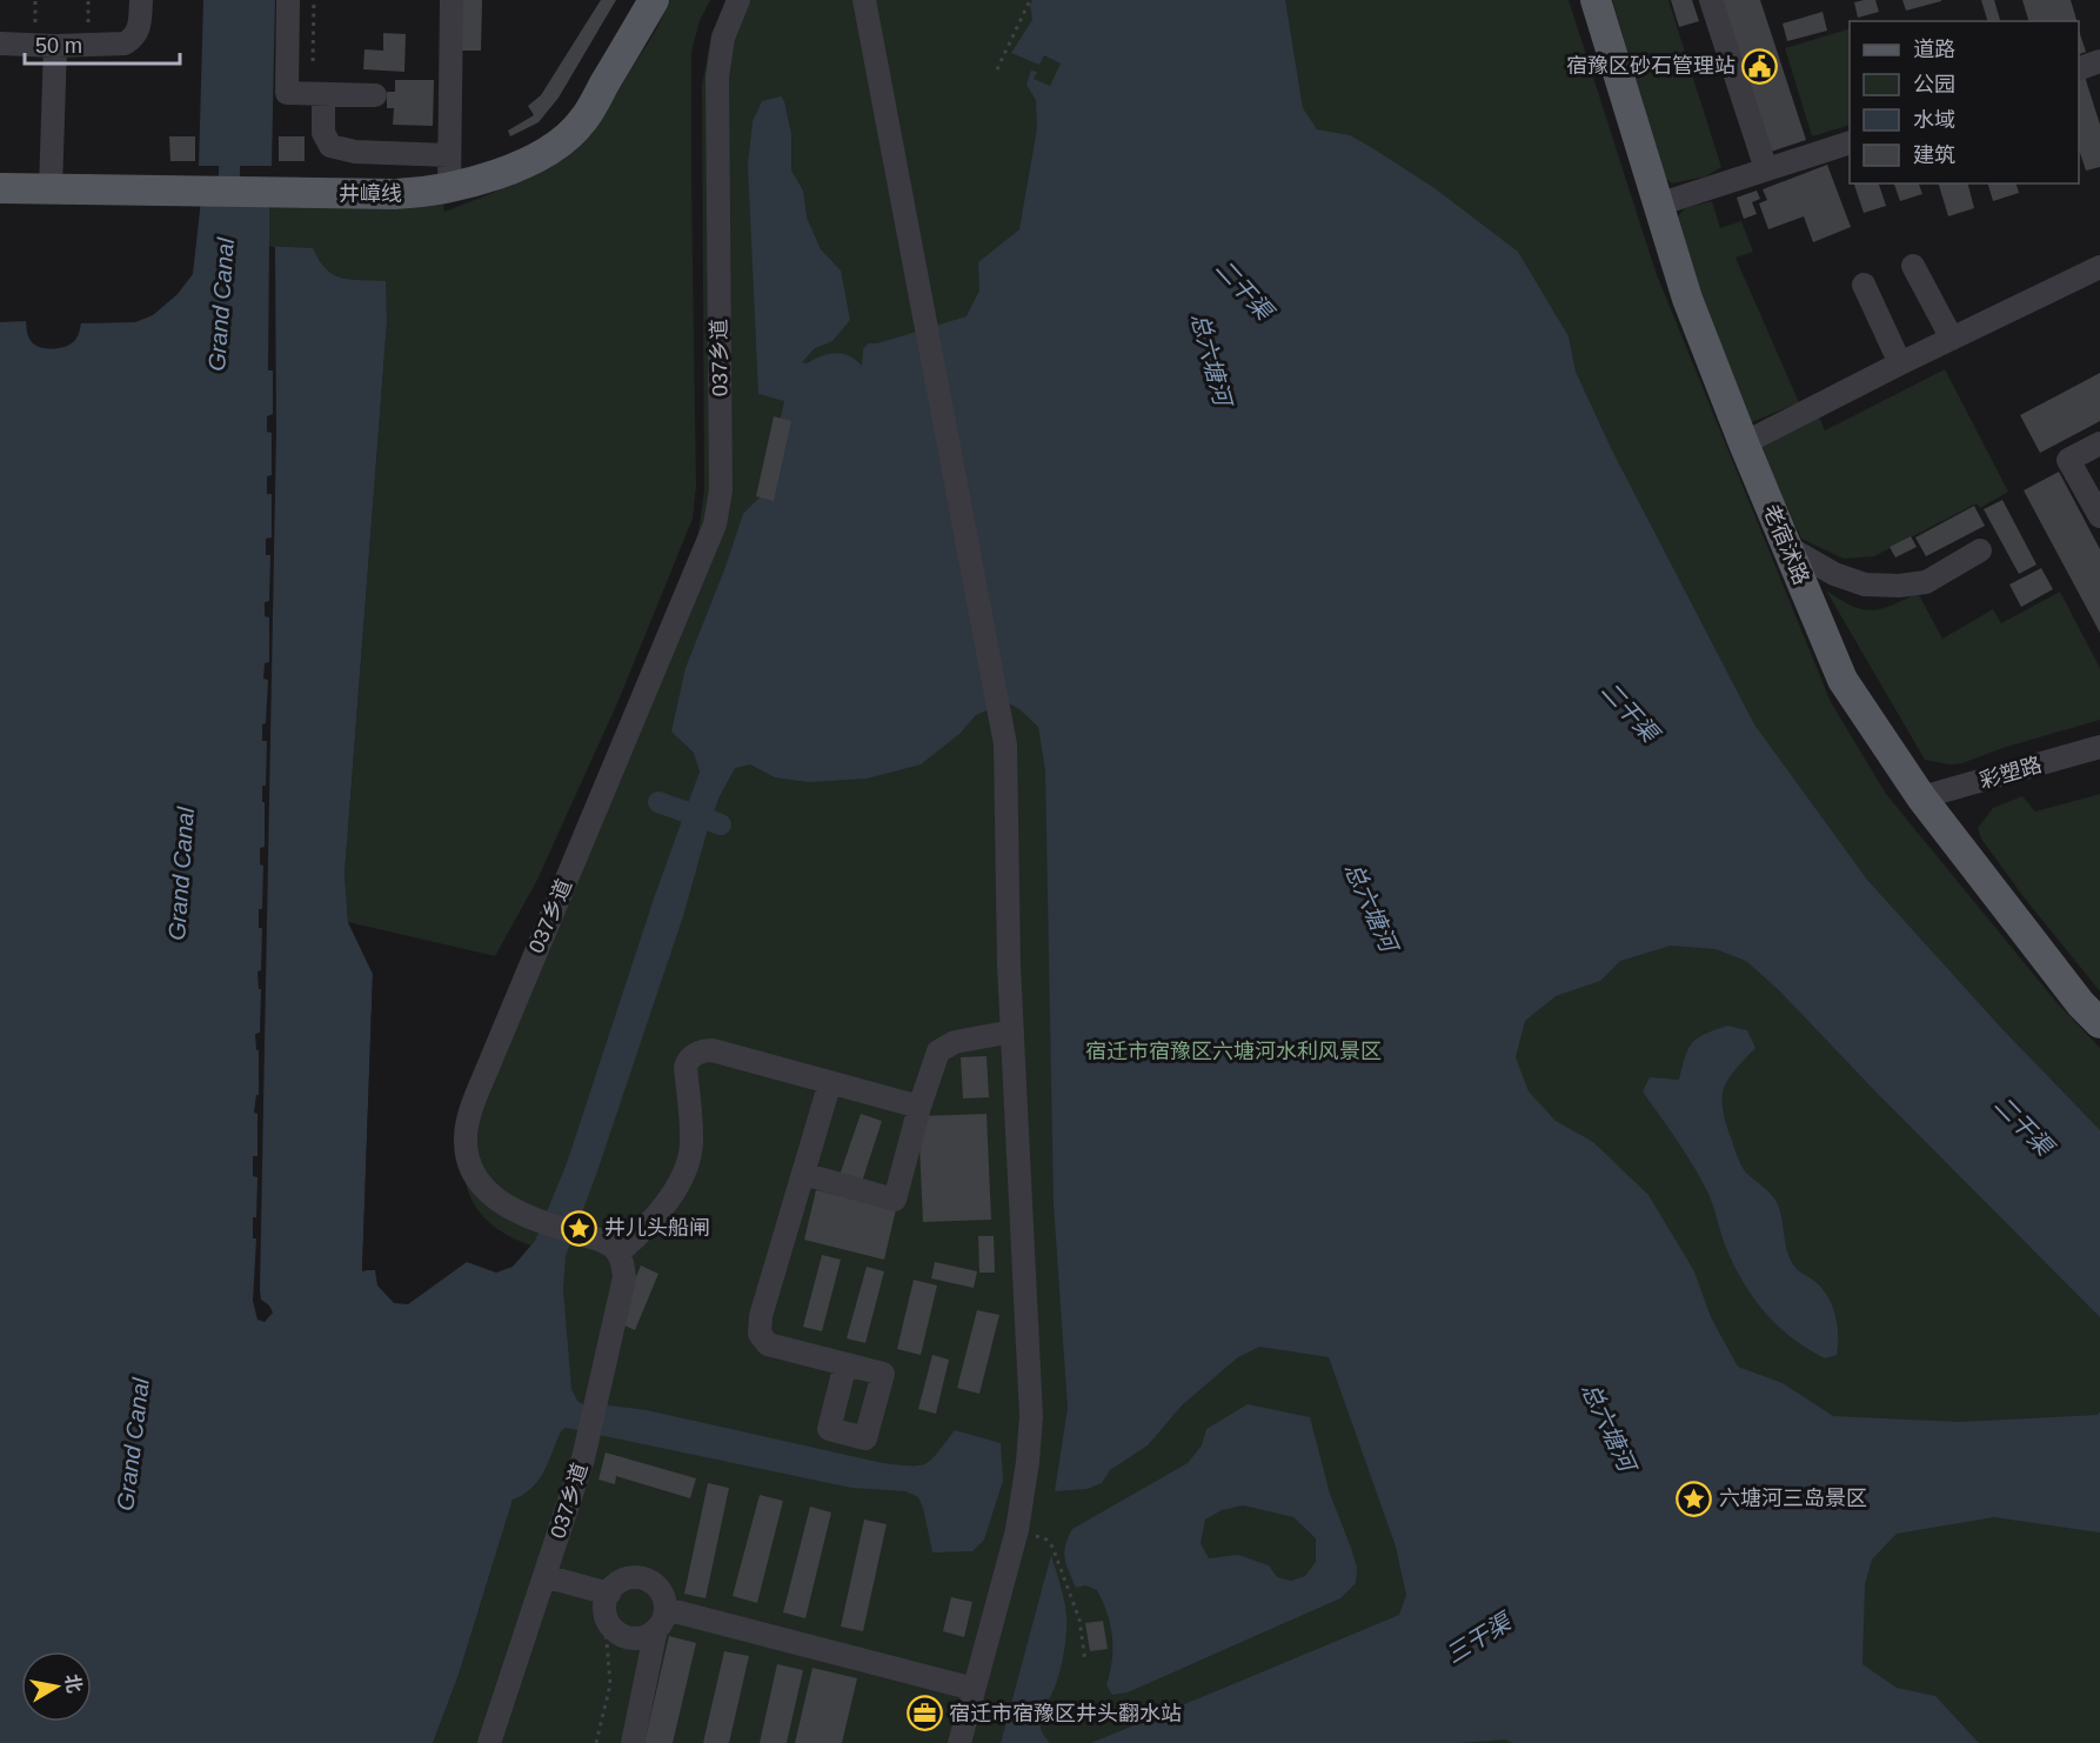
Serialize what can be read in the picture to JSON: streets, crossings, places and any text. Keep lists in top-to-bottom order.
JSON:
{
  "streets": {
    "main road": ["井嶂线", "老宿沭路"],
    "street": ["037乡道", "彩塑路"]
  },
  "crossings": [
    ["老宿沭路", "彩塑路"]
  ],
  "water": [
    "二干渠",
    "Grand Canal",
    "总六塘河",
    "三干渠"
  ],
  "parks": ["宿迁市宿豫区六塘河水利风景区"],
  "places": {
    "public building": ["宿豫区砂石管理站"],
    "place": ["井儿头船闸", "六塘河三岛景区"],
    "office": ["宿迁市宿豫区井头翻水站"]
  },
  "legend": [
    "道路",
    "公园",
    "水域",
    "建筑"
  ],
  "scale_bar": "50 m",
  "north": "right"
}
